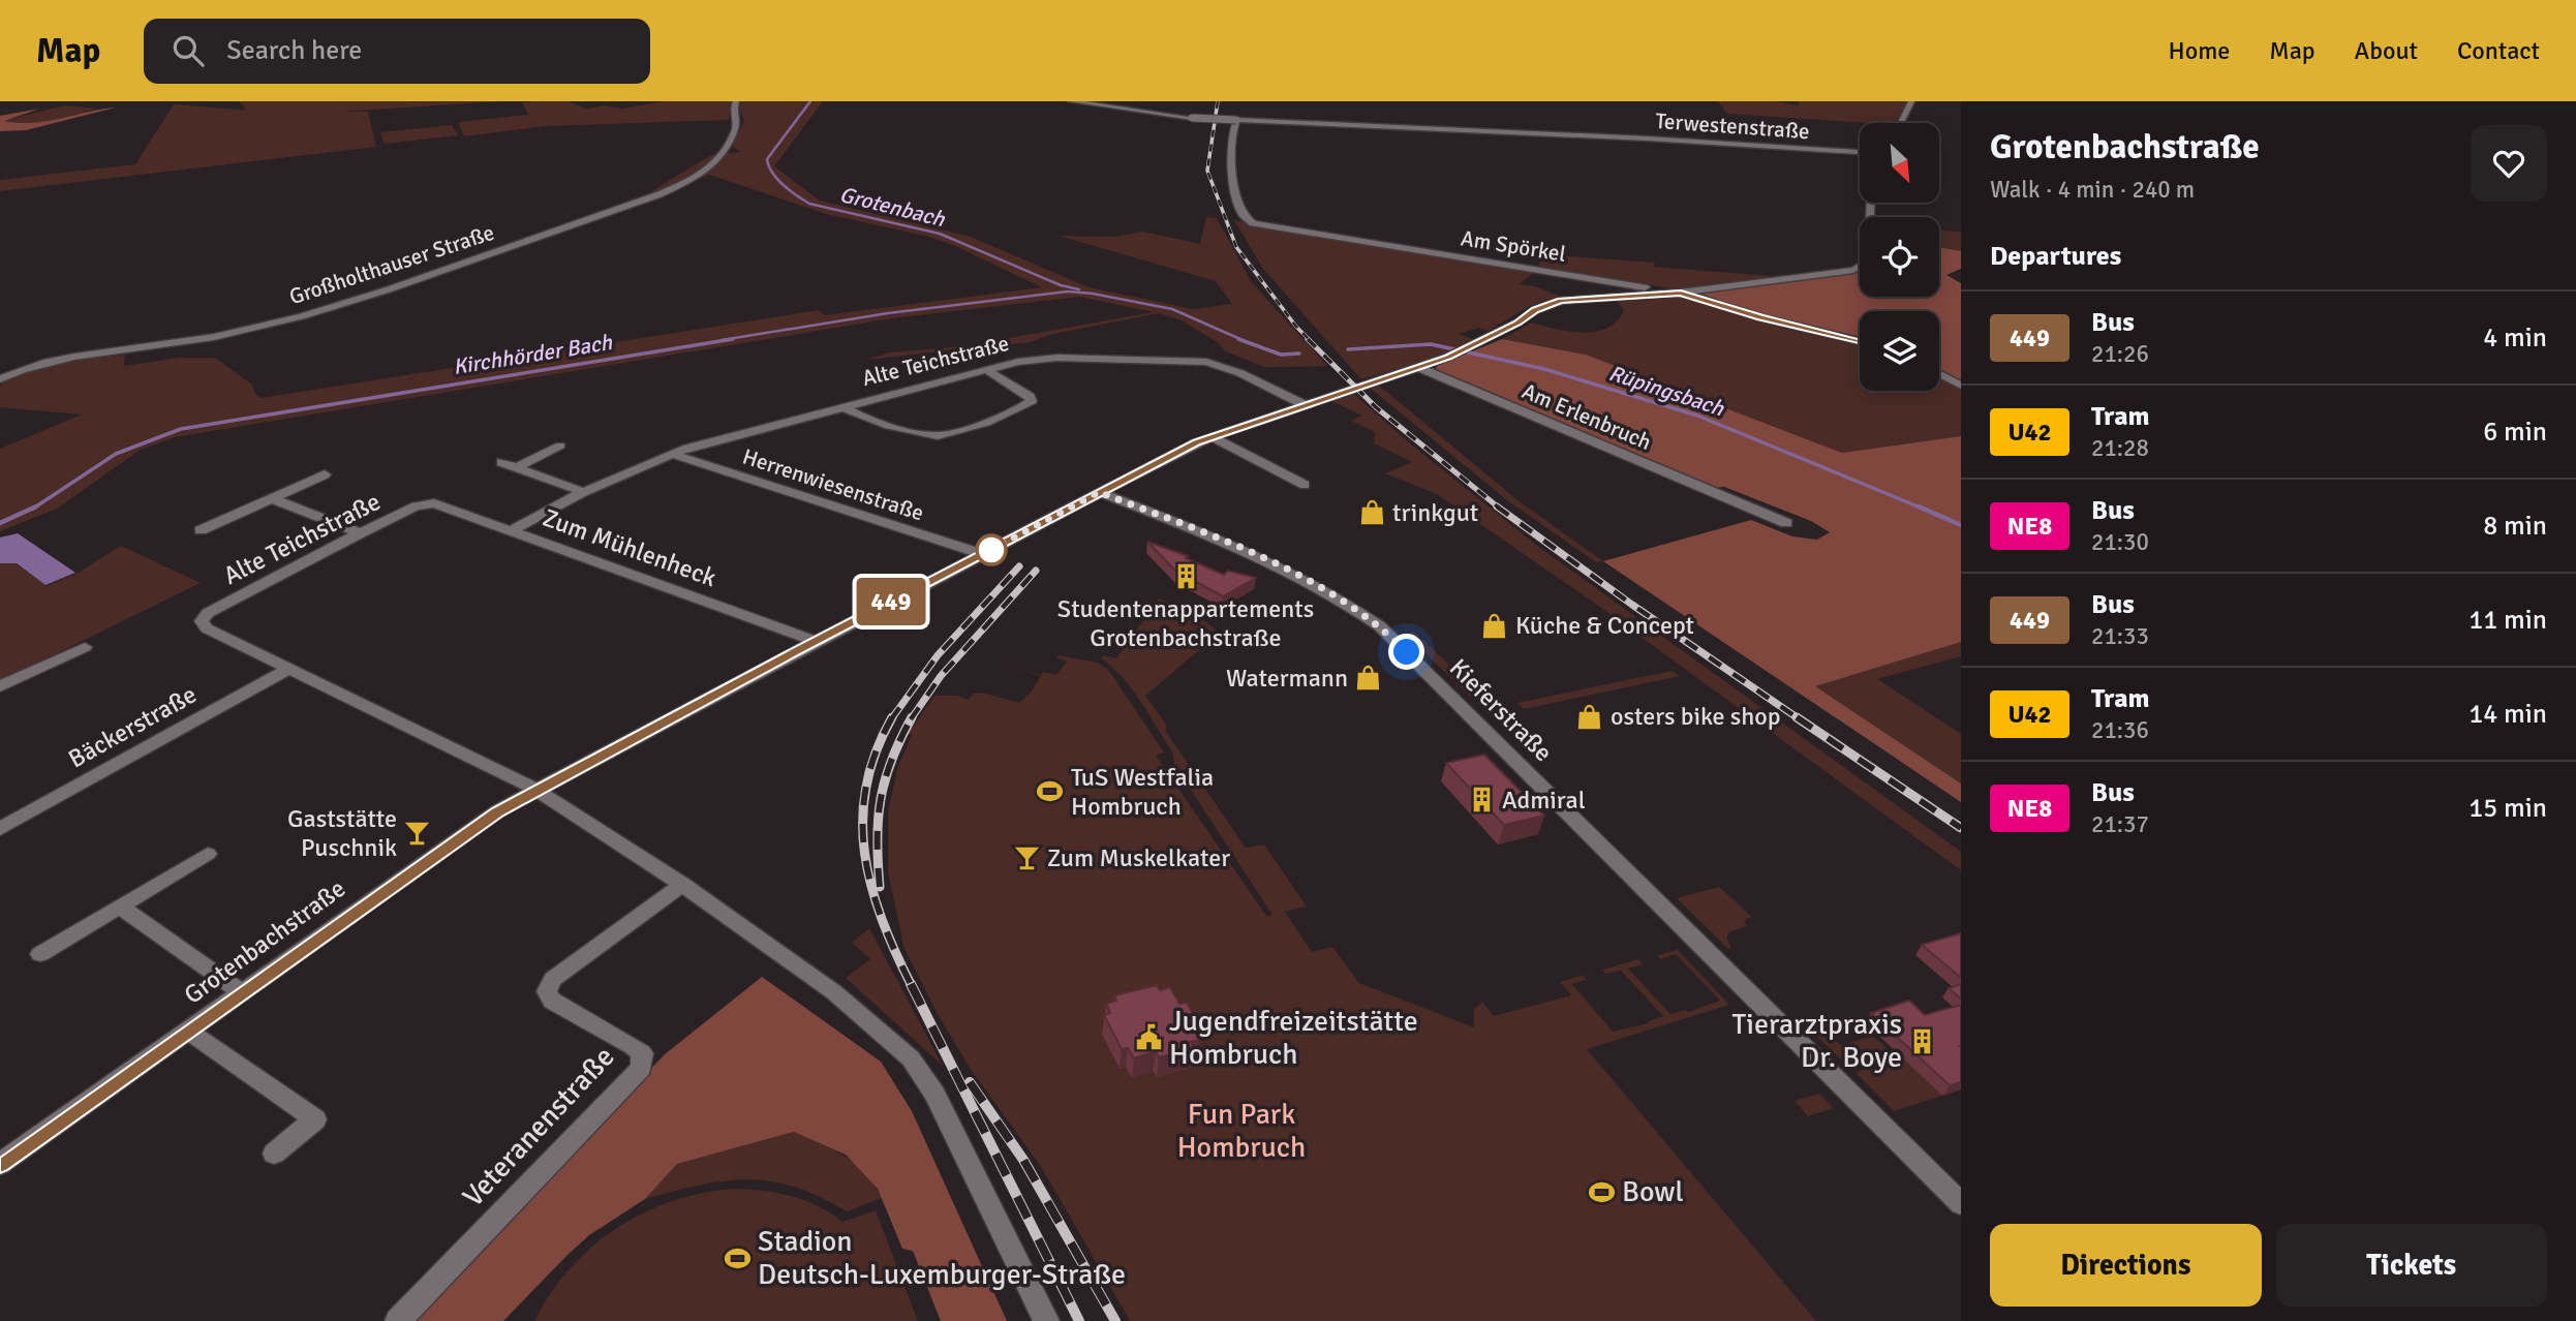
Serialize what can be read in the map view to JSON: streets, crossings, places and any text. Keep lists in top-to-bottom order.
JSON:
{
  "streets": {
    "street": [
      "Terwestenstraße",
      "Am Spörkel",
      "Großholthauser Straße",
      "Alte Teichstraße",
      "Am Erlenbruch",
      "Herrenwiesenstraße",
      "Zum Mühlenheck",
      "Kieferstraße",
      "Bäckerstraße",
      "Grotenbachstraße",
      "Veteranenstraße"
    ]
  },
  "crossings": [
    ["Terwestenstraße", "Am Spörkel"],
    ["Am Spörkel", "Grotenbachstraße"],
    ["Alte Teichstraße", "Herrenwiesenstraße"],
    ["Alte Teichstraße", "Zum Mühlenheck"],
    ["Alte Teichstraße", "Bäckerstraße"],
    ["Alte Teichstraße", "Grotenbachstraße"],
    ["Am Erlenbruch", "Grotenbachstraße"],
    ["Herrenwiesenstraße", "Grotenbachstraße"],
    ["Zum Mühlenheck", "Grotenbachstraße"],
    ["Kieferstraße", "Grotenbachstraße"]
  ],
  "water": ["Grotenbach", "Kirchhörder Bach", "Rüpingsbach"],
  "parks": ["Fun Park Hombruch"],
  "places": {
    "shop": [
      "trinkgut",
      "Küche & Concept",
      "Watermann",
      "osters bike shop"
    ],
    "building": ["Studentenappartements Grotenbachstraße", "Admiral", "Tierarztpraxis Dr. Boye"],
    "sports": ["TuS Westfalia Hombruch", "Bowl", "Stadion Deutsch-Luxemburger-Straße"],
    "bar": ["Gaststätte Puschnik", "Zum Muskelkater"],
    "public building": ["Jugendfreizeitstätte Hombruch"]
  },
  "lines": ["bus line 449"],
  "north": "bottom right",
  "page": {
    "header": "Map",
    "search": "Search here",
    "nav": [
      "Home",
      "Map",
      "About",
      "Contact"
    ],
    "on_map": "449",
    "heading": [
      ["Grotenbachstraße", "Walk · 4 min · 240 m"],
      "Departures"
    ],
    "list": [
      {
        "mark": "449",
        "name": "Bus",
        "note": "21:26",
        "value": "4 min"
      },
      {
        "mark": "U42",
        "name": "Tram",
        "note": "21:28",
        "value": "6 min"
      },
      {
        "mark": "NE8",
        "name": "Bus",
        "note": "21:30",
        "value": "8 min"
      },
      {
        "mark": "449",
        "name": "Bus",
        "note": "21:33",
        "value": "11 min"
      },
      {
        "mark": "U42",
        "name": "Tram",
        "note": "21:36",
        "value": "14 min"
      },
      {
        "mark": "NE8",
        "name": "Bus",
        "note": "21:37",
        "value": "15 min"
      }
    ],
    "buttons": ["Directions", "Tickets"]
  }
}
